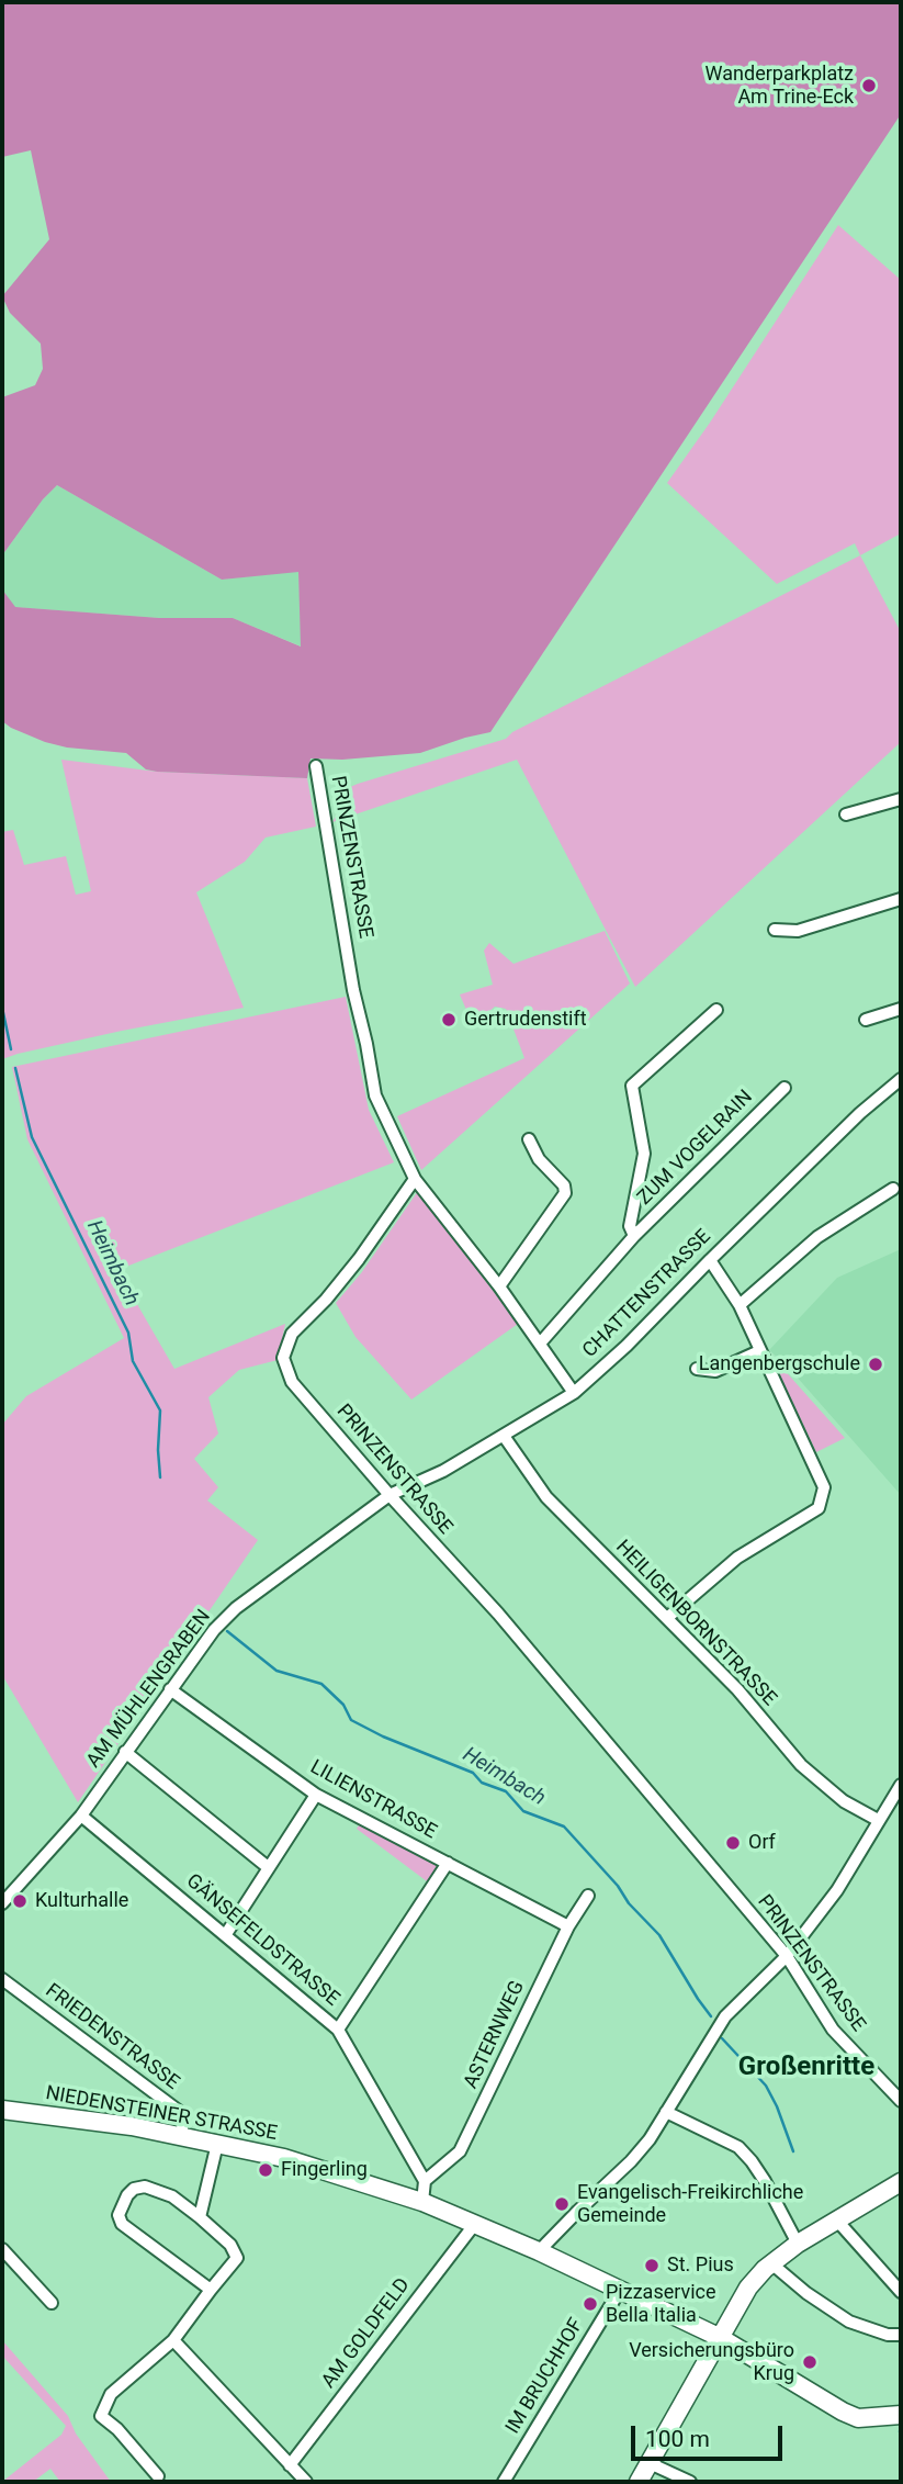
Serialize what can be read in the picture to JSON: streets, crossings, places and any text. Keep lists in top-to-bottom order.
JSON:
{
  "streets": {
    "main road": ["NIEDENSTEINER STRASSE"],
    "street": [
      "PRINZENSTRASSE",
      "ZUM VOGELRAIN",
      "CHATTENSTRASSE",
      "HEILIGENBORNSTRASSE",
      "AM MÜHLENGRABEN",
      "LILIENSTRASSE",
      "GÄNSEFELDSTRASSE",
      "ASTERNWEG",
      "FRIEDENSTRASSE",
      "AM GOLDFELD",
      "IM BRUCHHOF"
    ]
  },
  "crossings": [
    ["PRINZENSTRASSE", "CHATTENSTRASSE"],
    ["PRINZENSTRASSE", "AM MÜHLENGRABEN"],
    ["CHATTENSTRASSE", "HEILIGENBORNSTRASSE"],
    ["CHATTENSTRASSE", "AM MÜHLENGRABEN"],
    ["AM MÜHLENGRABEN", "LILIENSTRASSE"],
    ["AM MÜHLENGRABEN", "GÄNSEFELDSTRASSE"],
    ["LILIENSTRASSE", "ASTERNWEG"],
    ["GÄNSEFELDSTRASSE", "ASTERNWEG"],
    ["FRIEDENSTRASSE", "NIEDENSTEINER STRASSE"],
    ["NIEDENSTEINER STRASSE", "AM GOLDFELD"],
    ["NIEDENSTEINER STRASSE", "IM BRUCHHOF"]
  ],
  "districts": ["Großenritte"],
  "water": ["Heimbach"],
  "places": [
    "Wanderparkplatz Am Trine-Eck",
    "Gertrudenstift",
    "Langenbergschule",
    "Orf",
    "Kulturhalle",
    "Fingerling",
    "Evangelisch-Freikirchliche Gemeinde",
    "St. Pius",
    "Pizzaservice Bella Italia",
    "Versicherungsbüro Krug"
  ],
  "scale_bar": "100 m"
}
